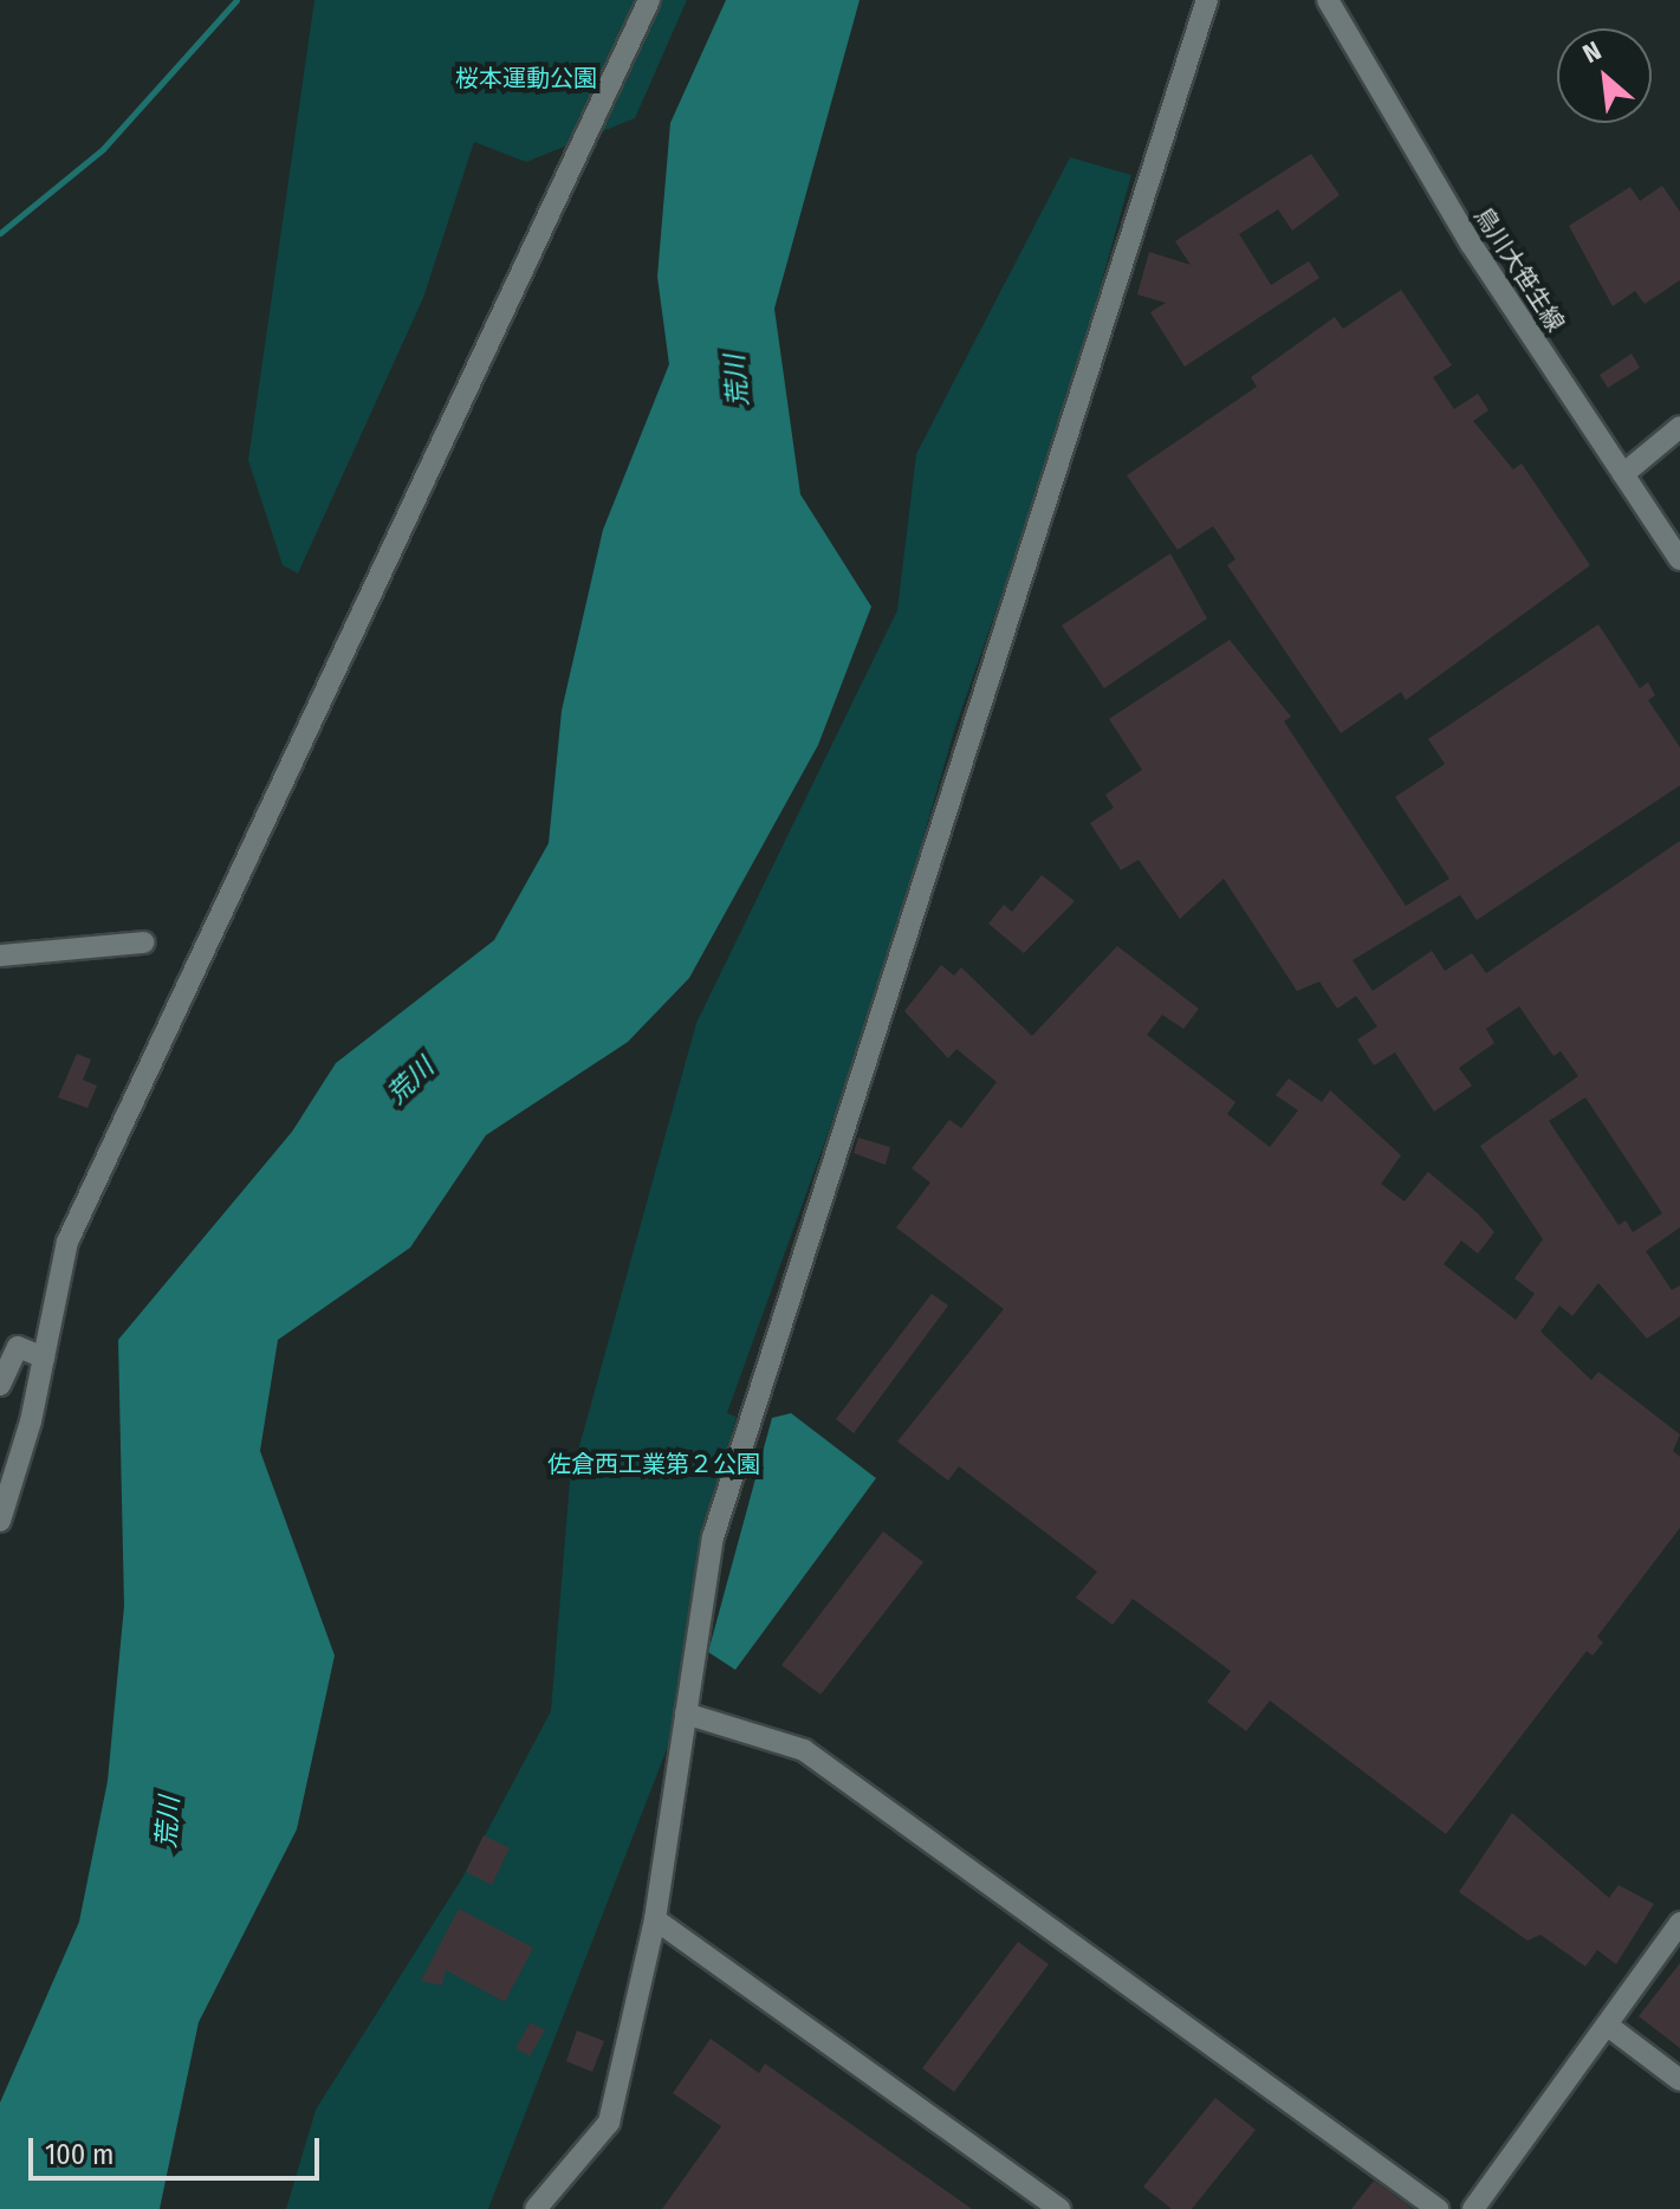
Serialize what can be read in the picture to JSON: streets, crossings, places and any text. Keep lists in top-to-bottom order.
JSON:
{
  "streets": {
    "street": ["鳥川大笹生線"]
  },
  "water": ["荒川"],
  "parks": ["桜本運動公園", "佐倉西工業第２公園"],
  "scale_bar": "100 m",
  "north": "top left"
}
